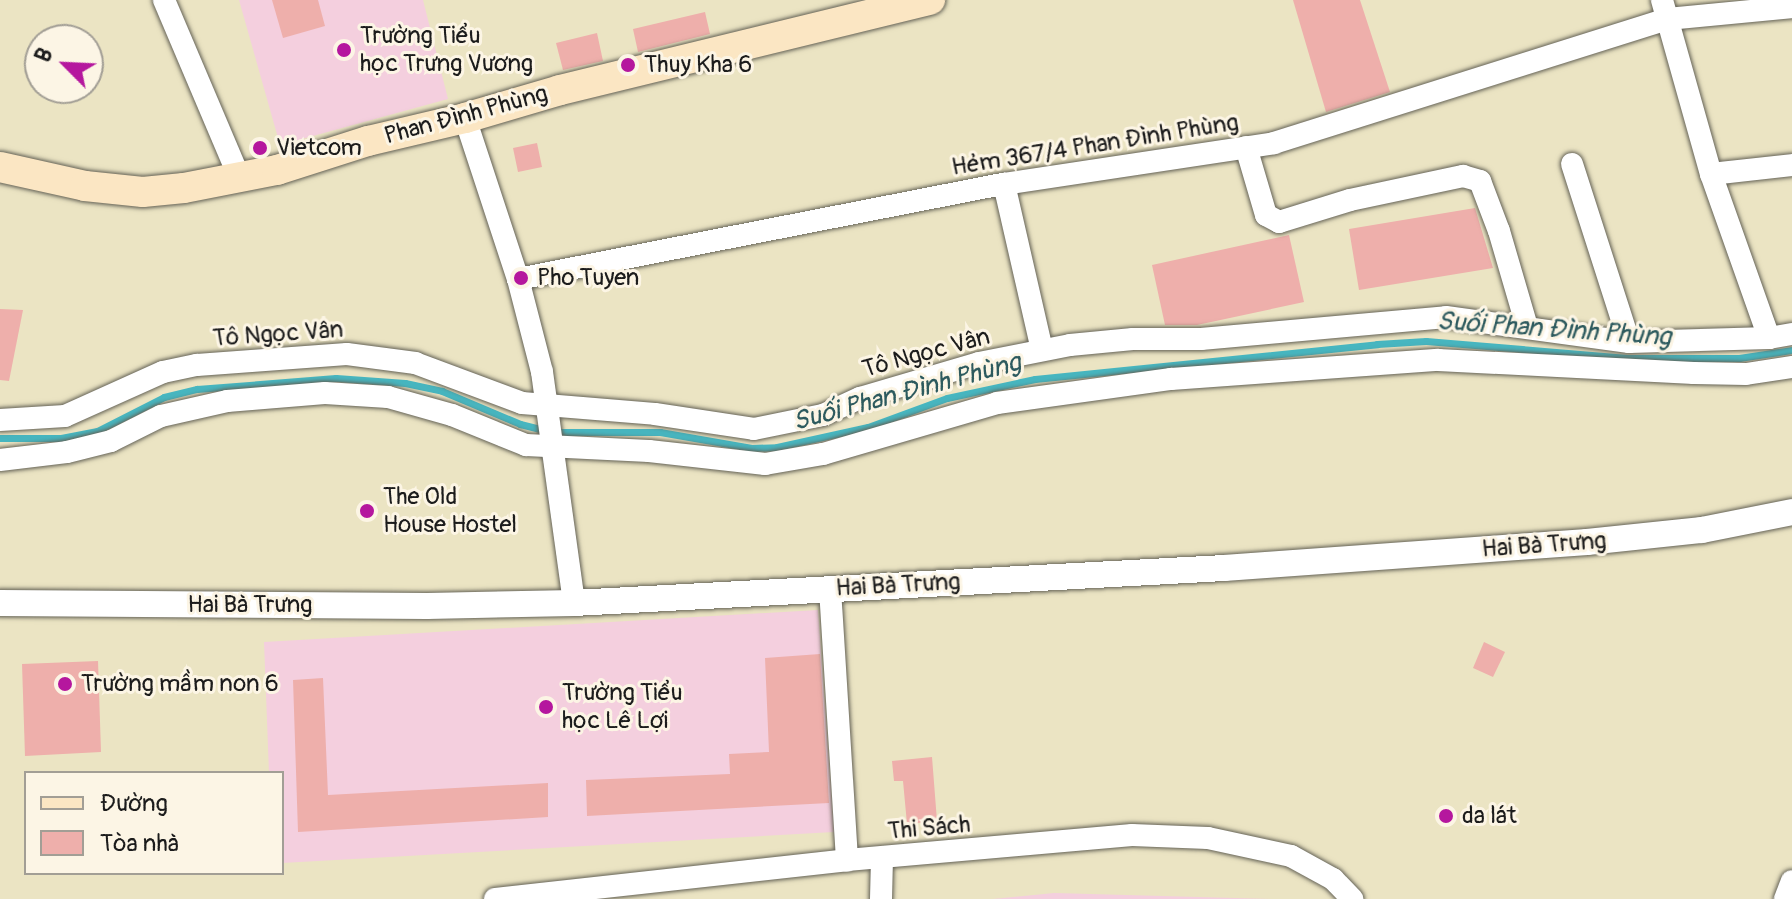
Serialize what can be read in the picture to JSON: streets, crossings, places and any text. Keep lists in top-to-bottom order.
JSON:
{
  "streets": {
    "main road": ["Phan Đình Phùng"],
    "street": [
      "Hẻm 367/4 Phan Đình Phùng",
      "Tô Ngọc Vân",
      "Hai Bà Trưng",
      "Thi Sách"
    ]
  },
  "water": ["Suối Phan Đình Phùng"],
  "places": [
    "Trường Tiểu học Trưng Vương",
    "Thuy Kha 6",
    "Vietcom",
    "Pho Tuyen",
    "The Old House Hostel",
    "Trường mầm non 6",
    "Trường Tiểu học Lê Lợi",
    "da lát"
  ],
  "legend": ["Đường", "Tòa nhà"],
  "north": "top left"
}
